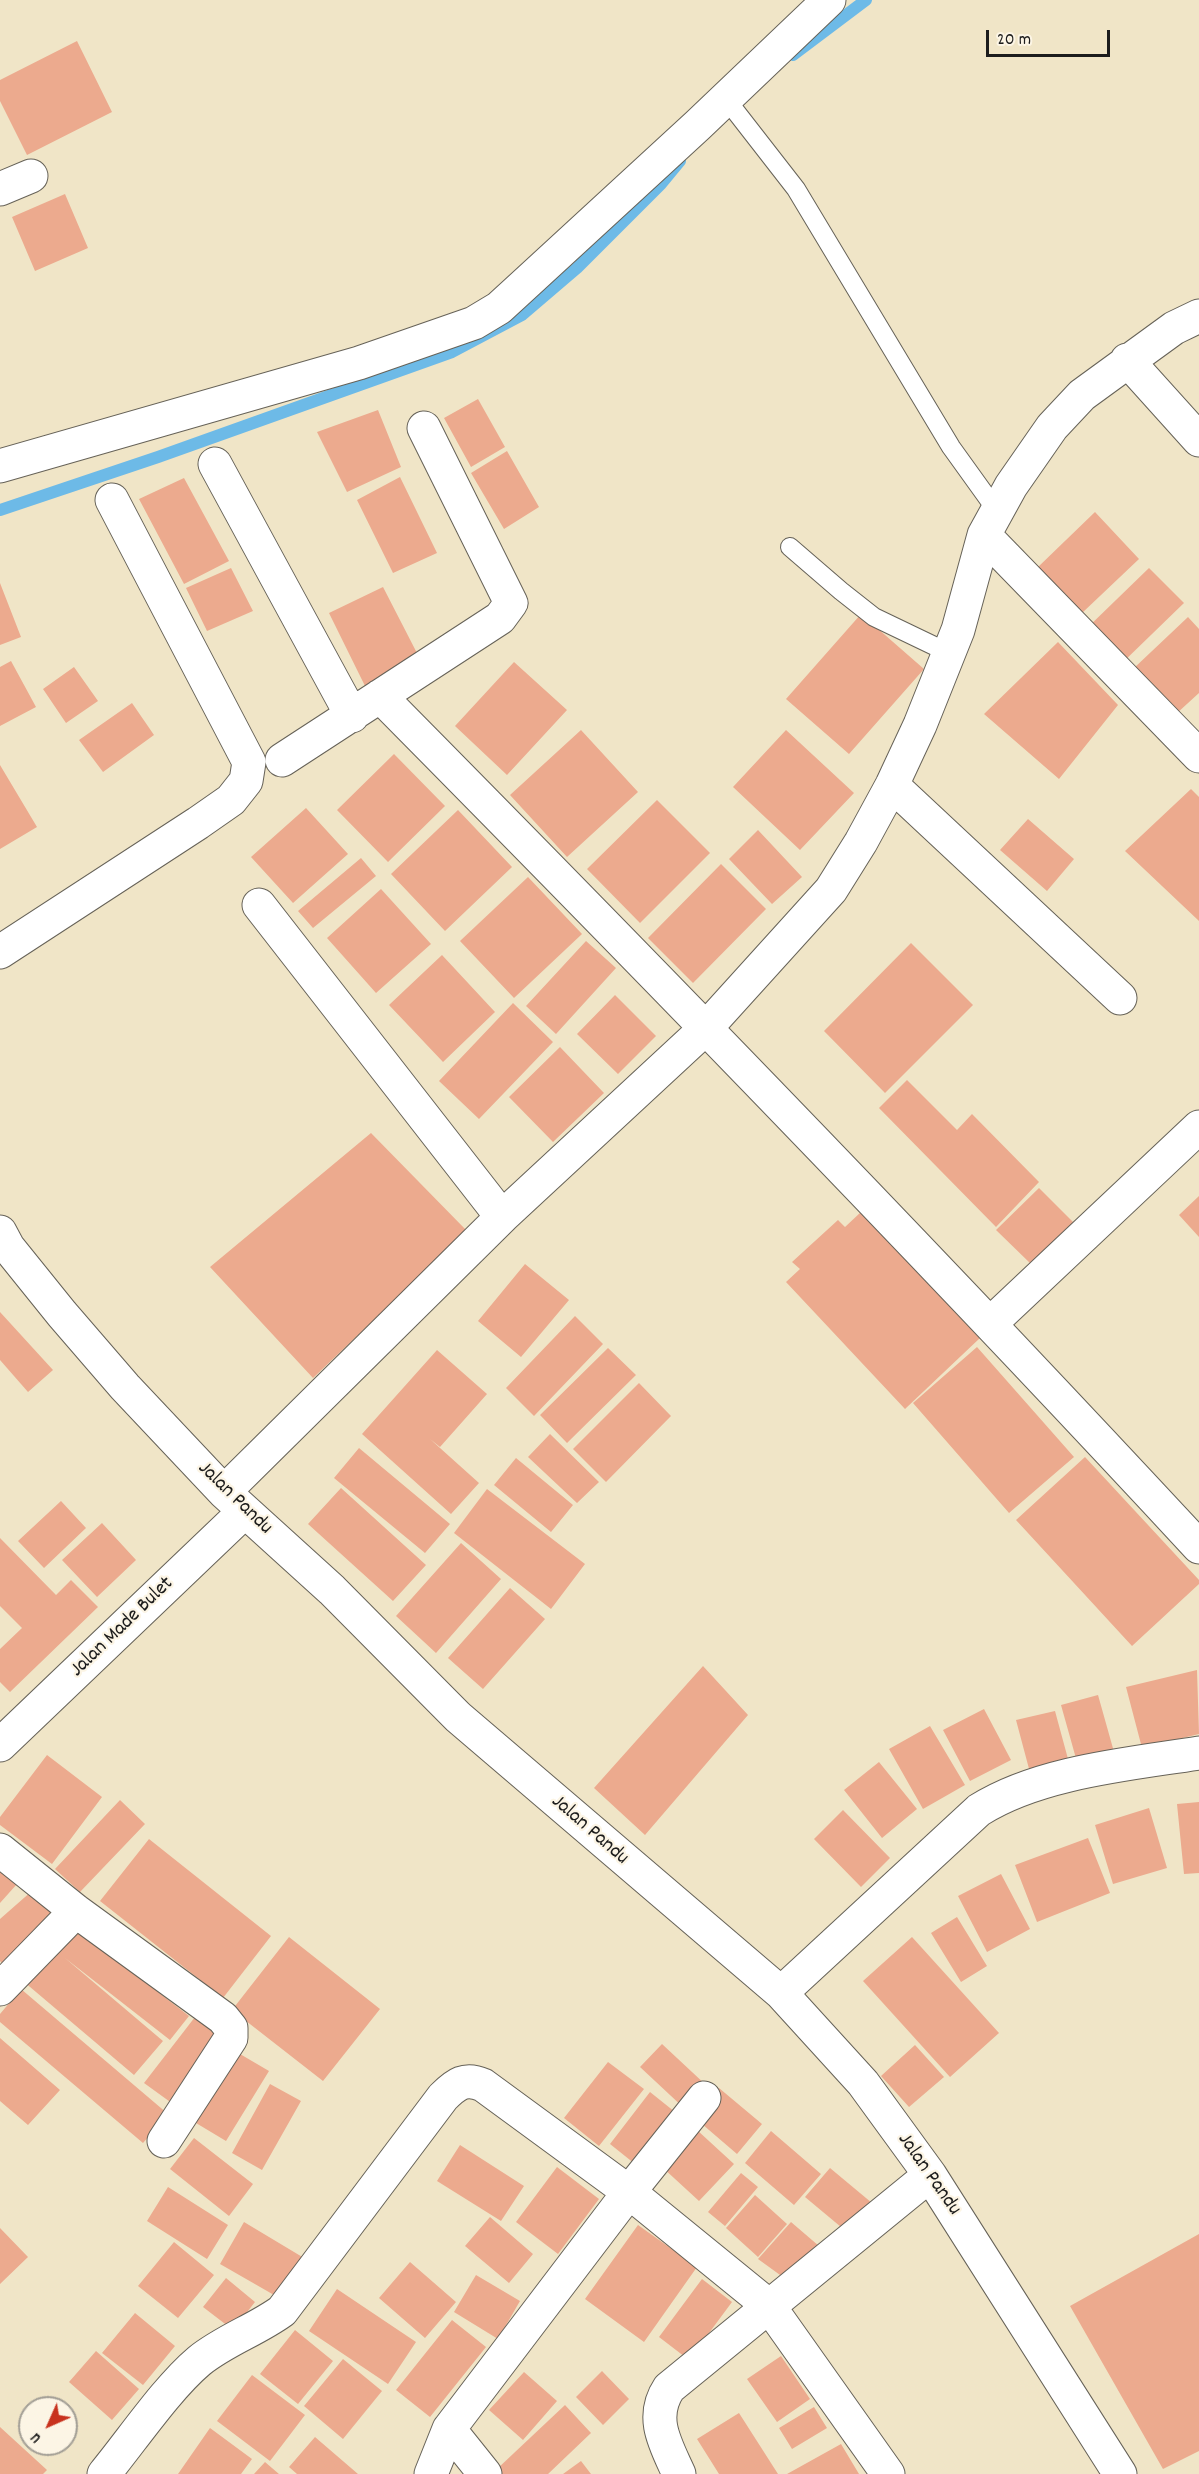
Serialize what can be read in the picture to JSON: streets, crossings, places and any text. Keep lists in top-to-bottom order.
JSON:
{
  "streets": {
    "street": ["Jalan Pandu", "Jalan Made Bulet"]
  },
  "crossings": [
    ["Jalan Pandu", "Jalan Made Bulet"]
  ],
  "scale_bar": "20 m",
  "north": "bottom left"
}
